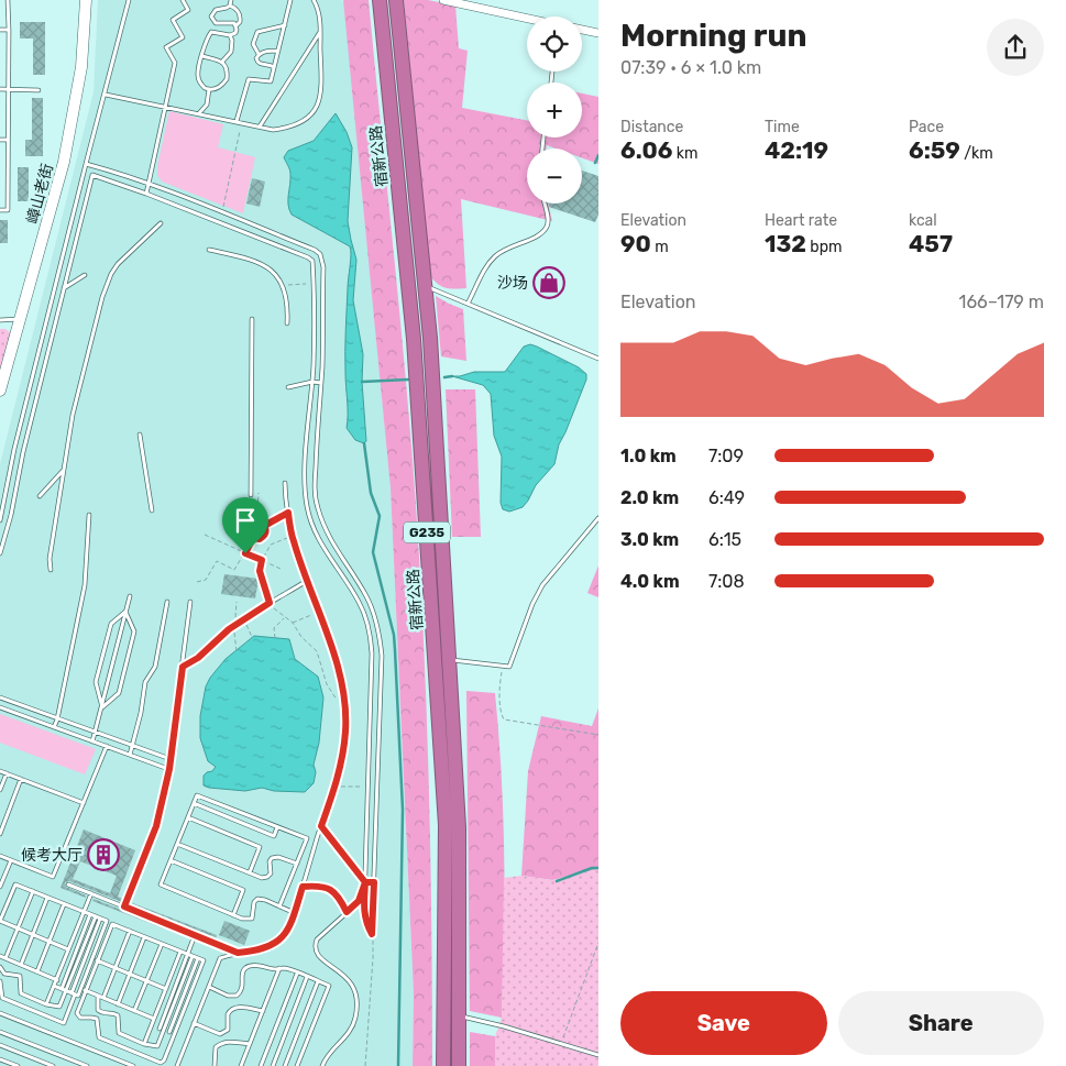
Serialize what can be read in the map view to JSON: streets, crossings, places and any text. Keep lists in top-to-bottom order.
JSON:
{
  "streets": {
    "highway": ["宿新公路", "G235"],
    "street": ["嶂山老街"]
  },
  "places": {
    "shop": ["沙场"],
    "building": ["候考大厅"]
  },
  "page": {
    "heading": ["Morning run", "07:39 · 6 × 1.0 km"],
    "map_buttons": ["+", "−"],
    "stats": [
      ["Distance", "6.06 km"],
      ["Time", "42:19"],
      ["Pace", "6:59 /km"],
      ["Elevation", "90 m"],
      ["Heart rate", "132 bpm"],
      ["kcal", "457"]
    ],
    "chart": ["Elevation", "166–179 m"],
    "list": [
      {
        "name": "1.0 km",
        "note": "7:09"
      },
      {
        "name": "2.0 km",
        "note": "6:49"
      },
      {
        "name": "3.0 km",
        "note": "6:15"
      },
      {
        "name": "4.0 km",
        "note": "7:08"
      }
    ],
    "buttons": ["Save", "Share"]
  }
}
